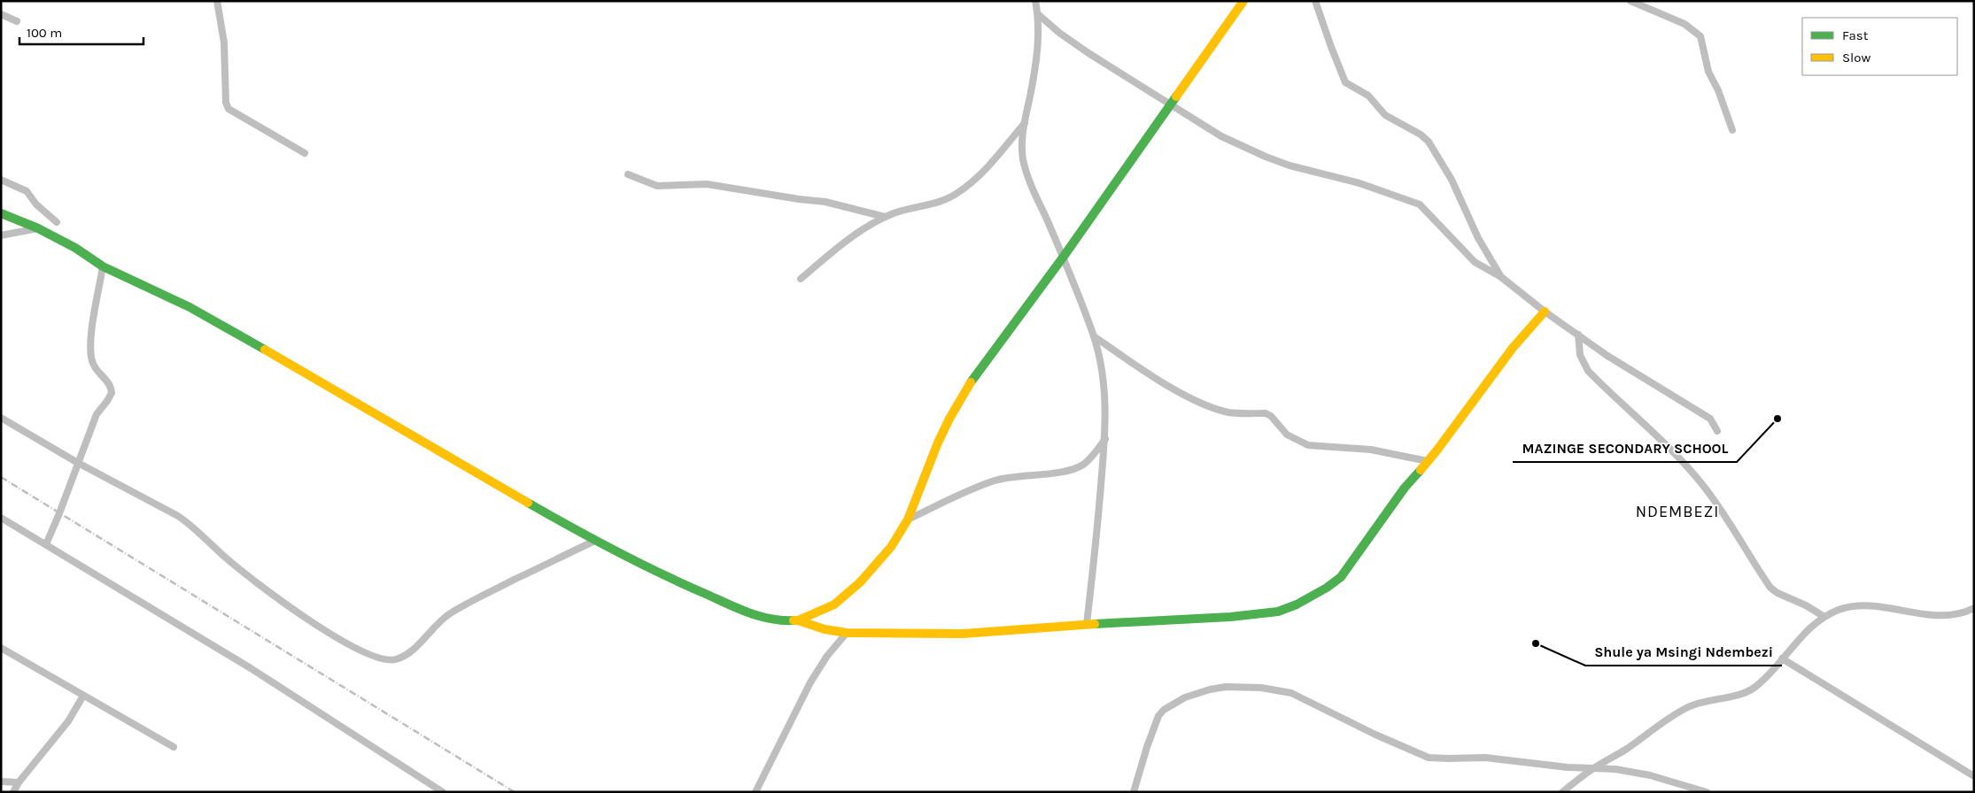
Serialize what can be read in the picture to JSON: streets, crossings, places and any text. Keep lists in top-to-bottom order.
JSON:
{
  "districts": ["NDEMBEZI"],
  "places": ["MAZINGE SECONDARY SCHOOL", "Shule ya Msingi Ndembezi"],
  "legend": ["Fast", "Slow"],
  "scale_bar": "100 m"
}
